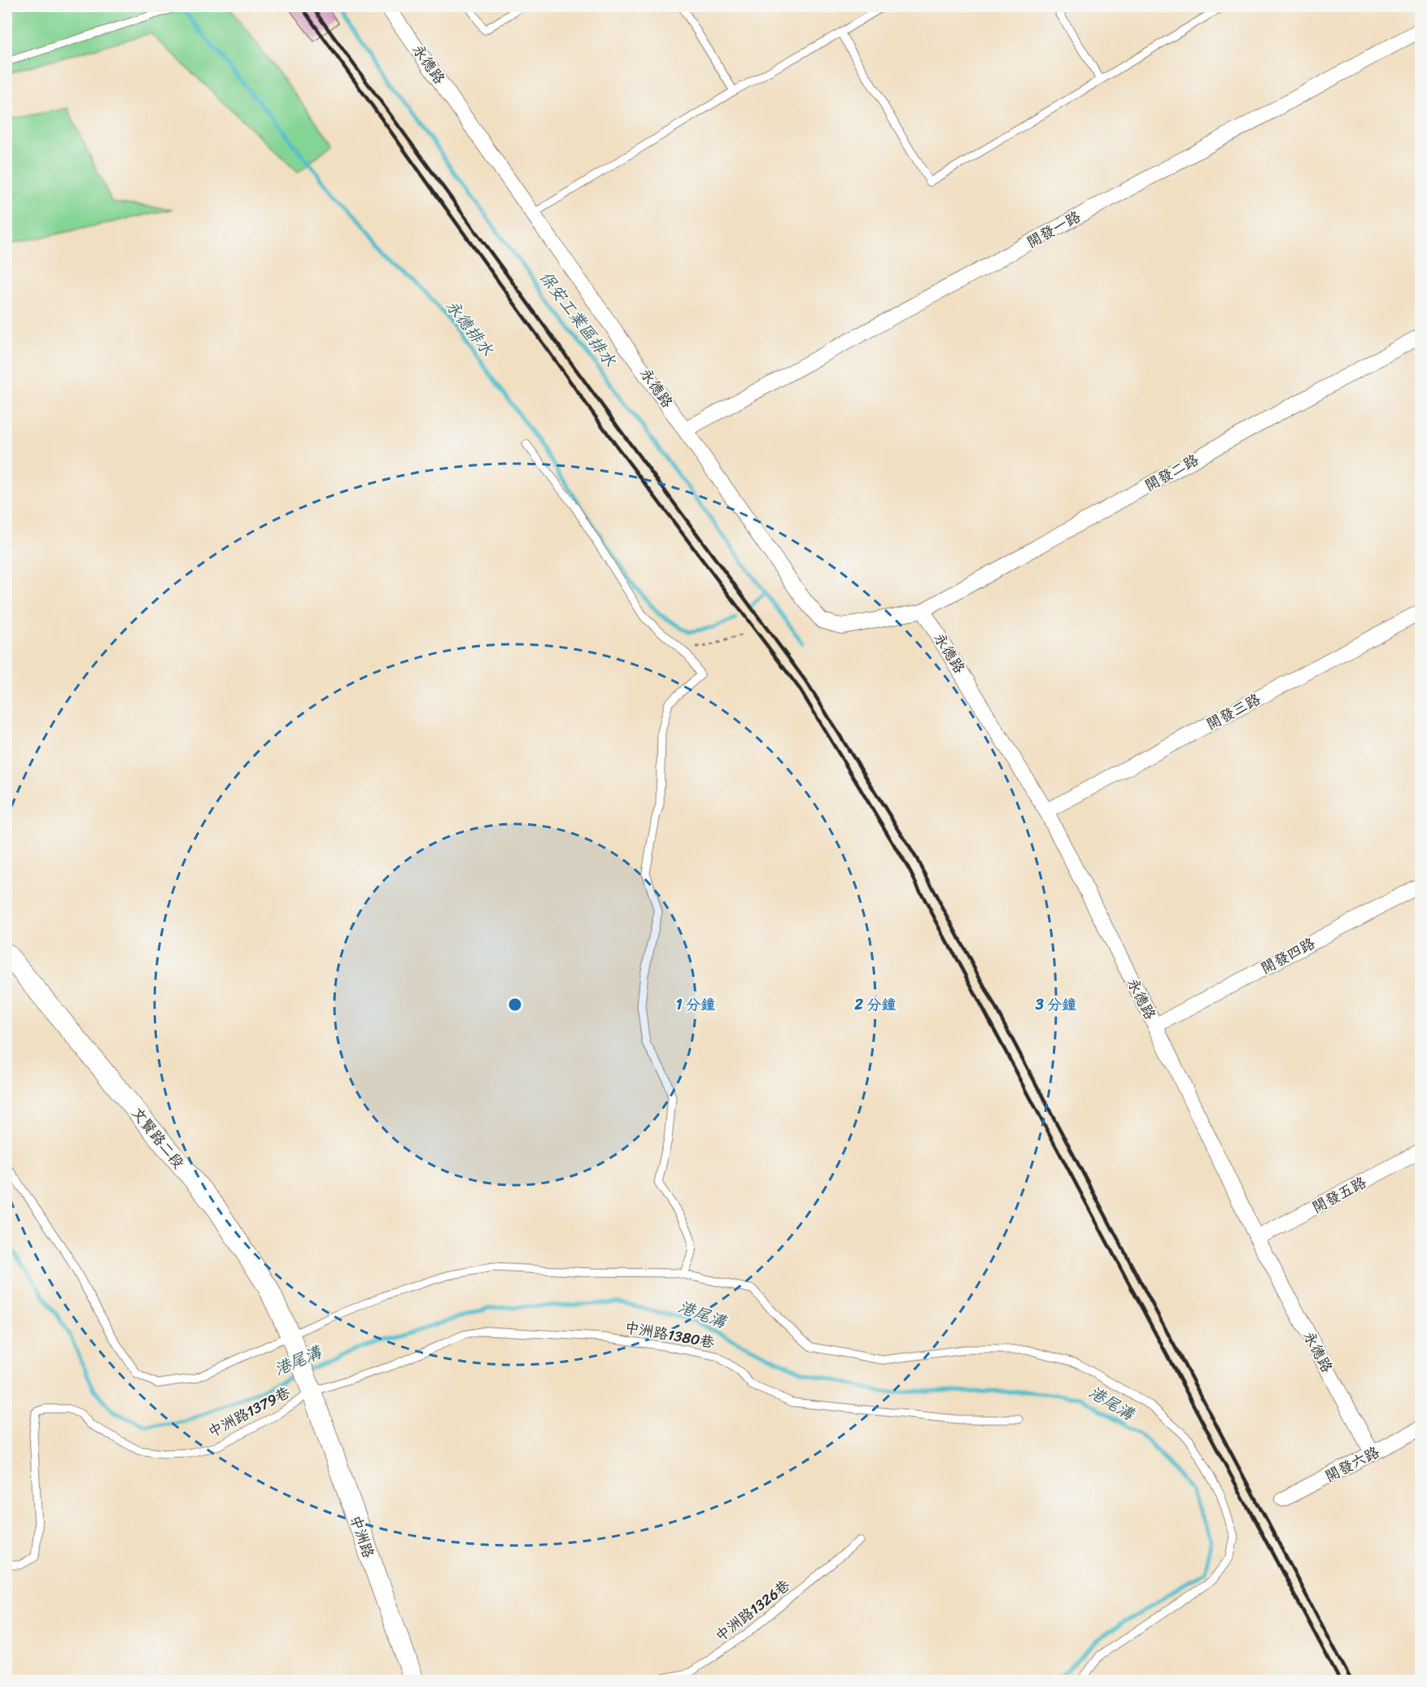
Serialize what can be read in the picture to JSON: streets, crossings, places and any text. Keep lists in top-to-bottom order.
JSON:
{
  "streets": {
    "street": [
      "永德路",
      "開發一路",
      "開發二路",
      "開發三路",
      "開發四路",
      "文賢路二段",
      "開發五路",
      "開發六路",
      "中洲路"
    ],
    "lane": ["中洲路1380巷", "中洲路1379巷", "中洲路1326巷"]
  },
  "crossings": [
    ["永德路", "開發一路"],
    ["永德路", "開發二路"],
    ["永德路", "開發三路"],
    ["永德路", "開發四路"],
    ["永德路", "開發五路"],
    ["永德路", "開發六路"],
    ["文賢路二段", "中洲路1380巷"],
    ["文賢路二段", "中洲路1379巷"],
    ["文賢路二段", "中洲路"],
    ["中洲路1380巷", "中洲路1379巷"],
    ["中洲路1380巷", "中洲路"],
    ["中洲路1379巷", "中洲路"]
  ],
  "water": ["保安工業區排水", "永德排水", "港尾溝"],
  "rings": ["1 分鐘", "2 分鐘", "3 分鐘"]
}
